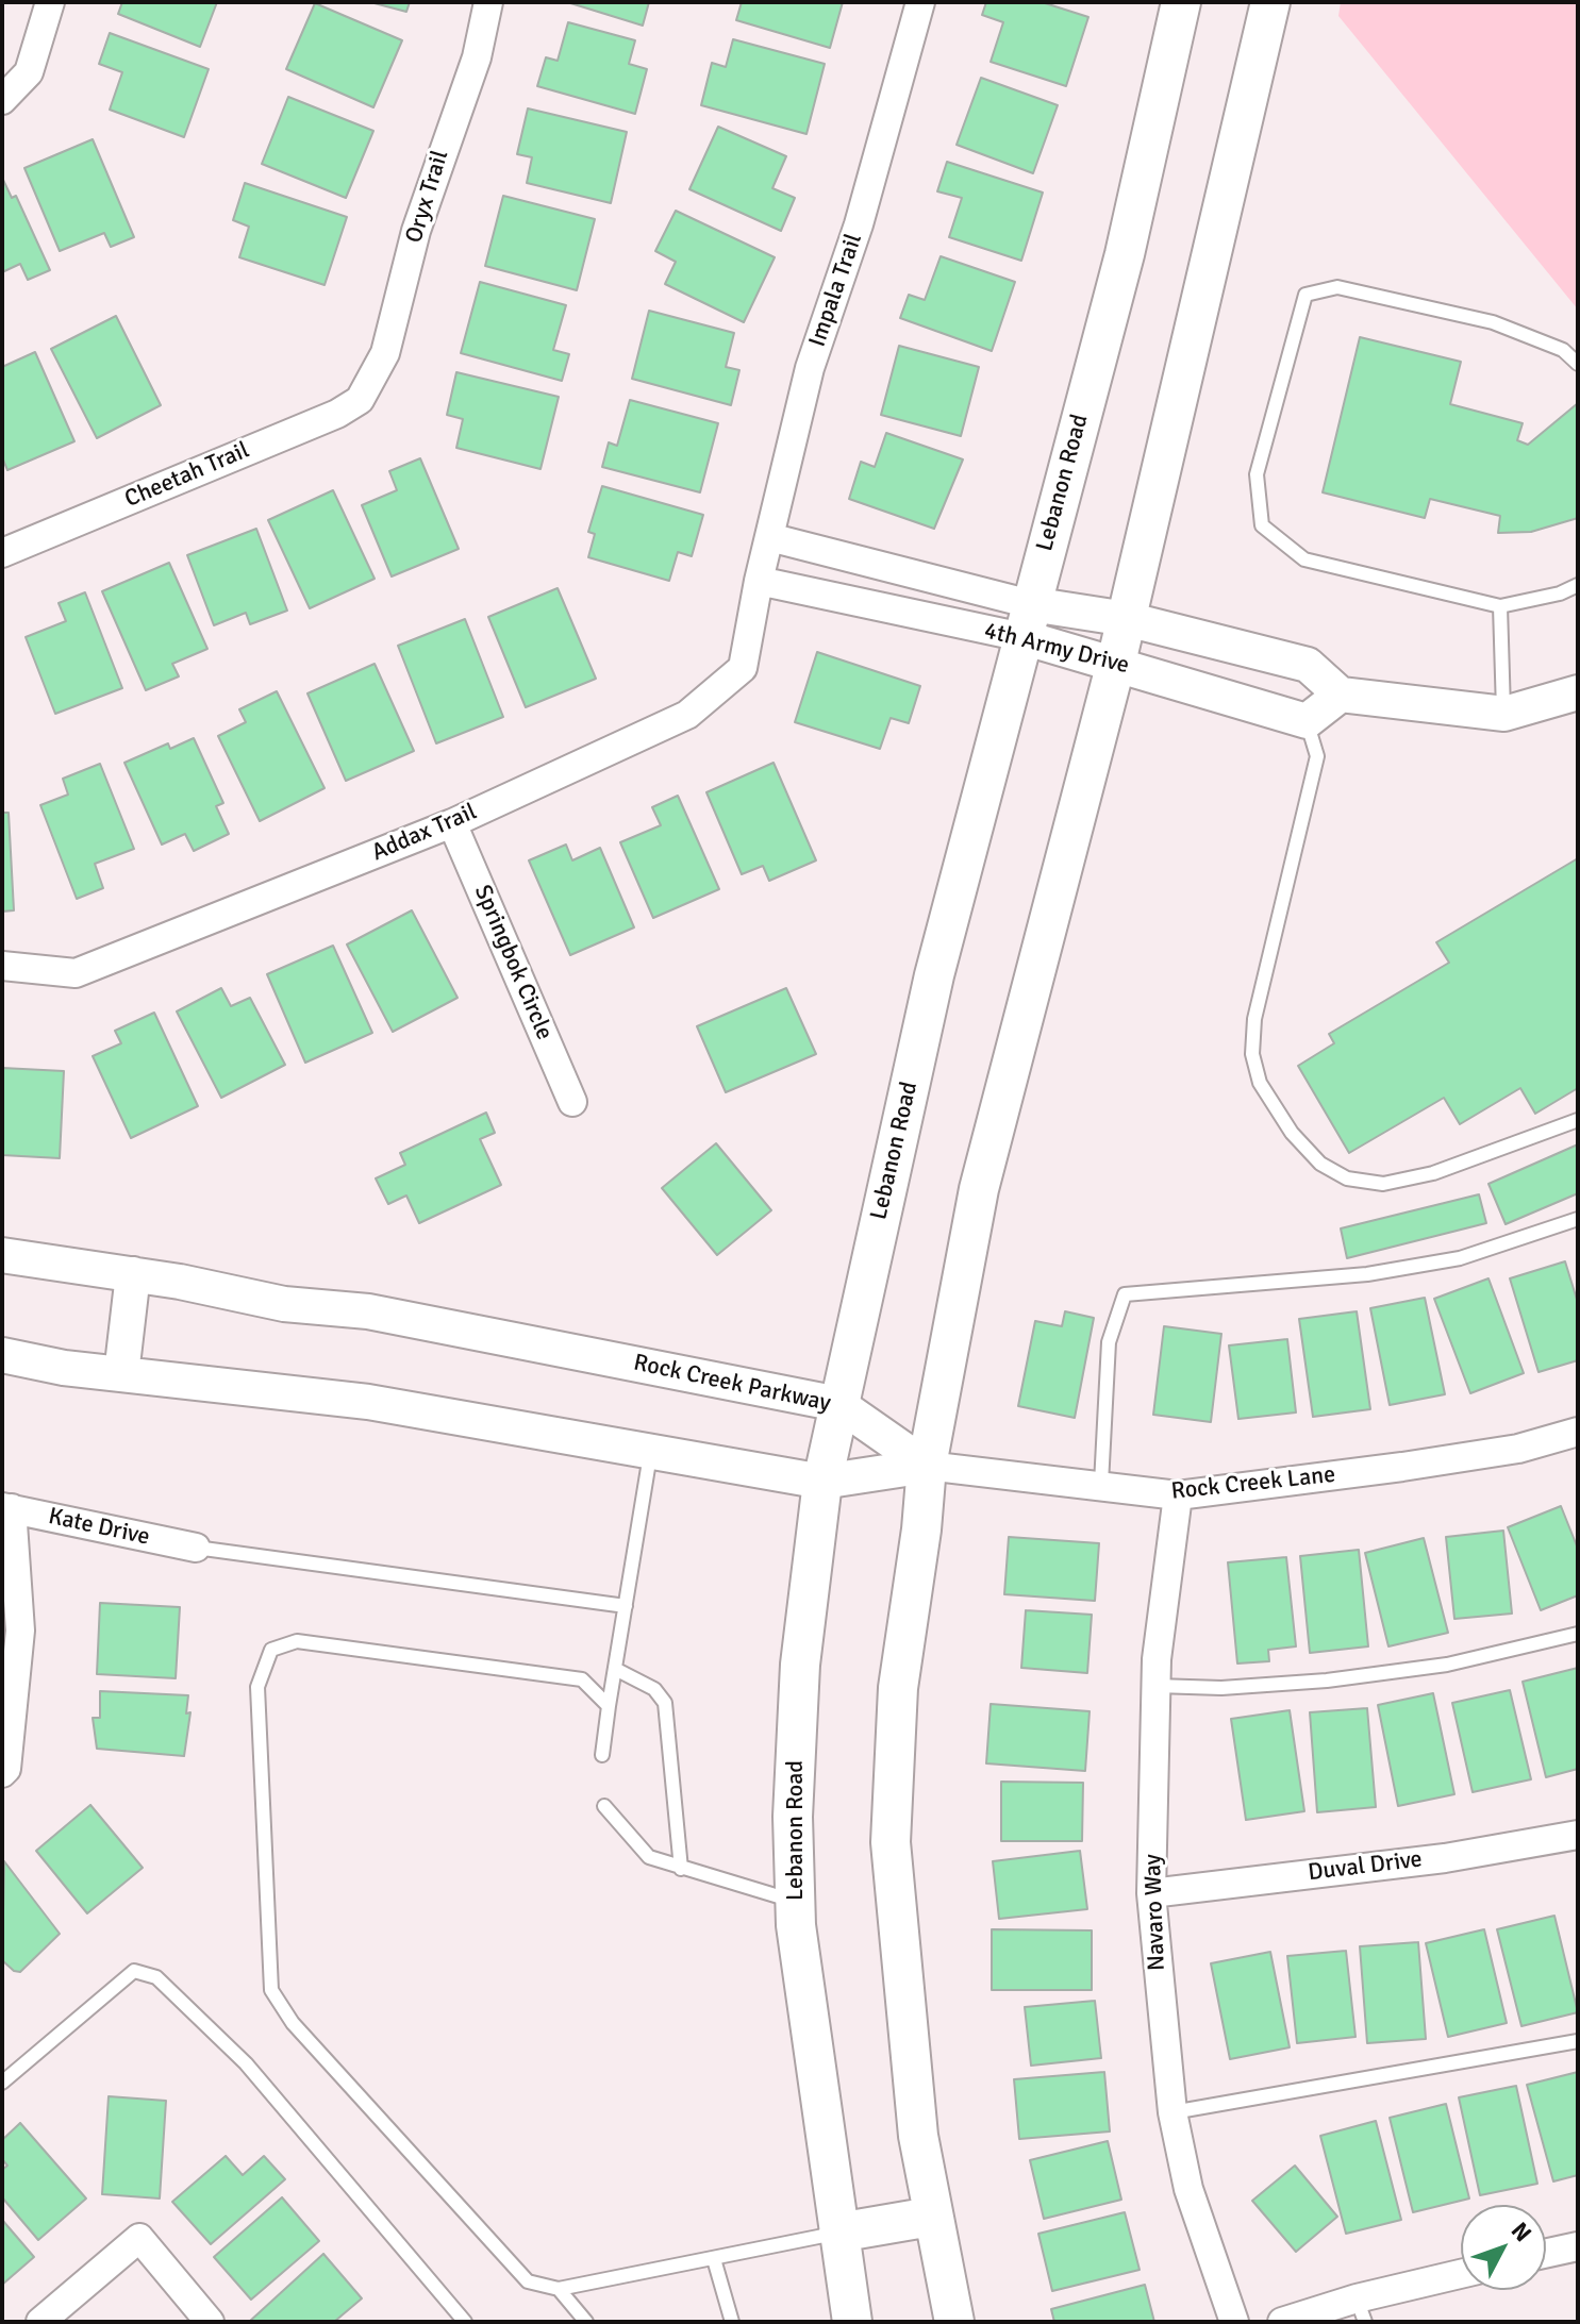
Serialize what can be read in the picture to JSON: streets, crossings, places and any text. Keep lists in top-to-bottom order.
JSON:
{
  "streets": {
    "main road": ["Lebanon Road"],
    "street": [
      "Oryx Trail",
      "Impala Trail",
      "Cheetah Trail",
      "4th Army Drive",
      "Addax Trail",
      "Springbok Circle",
      "Rock Creek Parkway",
      "Rock Creek Lane",
      "Kate Drive",
      "Duval Drive",
      "Navaro Way"
    ]
  },
  "crossings": [
    ["Oryx Trail", "Cheetah Trail"],
    ["Impala Trail", "4th Army Drive"],
    ["Impala Trail", "Addax Trail"],
    ["Lebanon Road", "4th Army Drive"],
    ["Lebanon Road", "Rock Creek Parkway"],
    ["4th Army Drive", "Addax Trail"],
    ["Addax Trail", "Springbok Circle"],
    ["Rock Creek Parkway", "Rock Creek Lane"],
    ["Rock Creek Lane", "Navaro Way"],
    ["Duval Drive", "Navaro Way"]
  ],
  "north": "top right"
}
